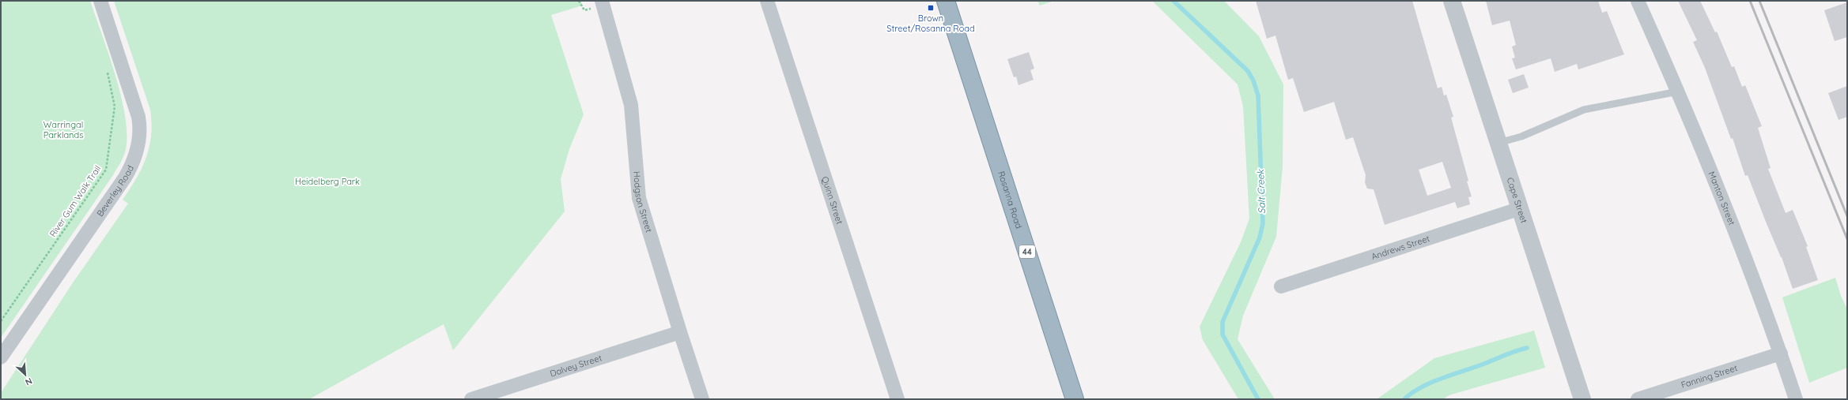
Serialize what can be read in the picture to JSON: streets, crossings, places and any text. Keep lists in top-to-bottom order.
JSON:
{
  "streets": {
    "highway": ["Rosanna Road", "44"],
    "street": [
      "Beverley Road",
      "Manton Street",
      "Cape Street",
      "Quinn Street",
      "Hodgson Street",
      "Andrews Street",
      "Dalvey Street",
      "Fanning Street"
    ],
    "path": ["River Gum Walk Trail"]
  },
  "crossings": [
    ["Manton Street", "Fanning Street"],
    ["Cape Street", "Andrews Street"],
    ["Hodgson Street", "Dalvey Street"]
  ],
  "water": ["Salt Creek"],
  "parks": ["Warringal Parklands", "Heidelberg Park"],
  "places": {
    "transit": ["Brown Street/Rosanna Road"]
  },
  "north": "bottom right"
}
